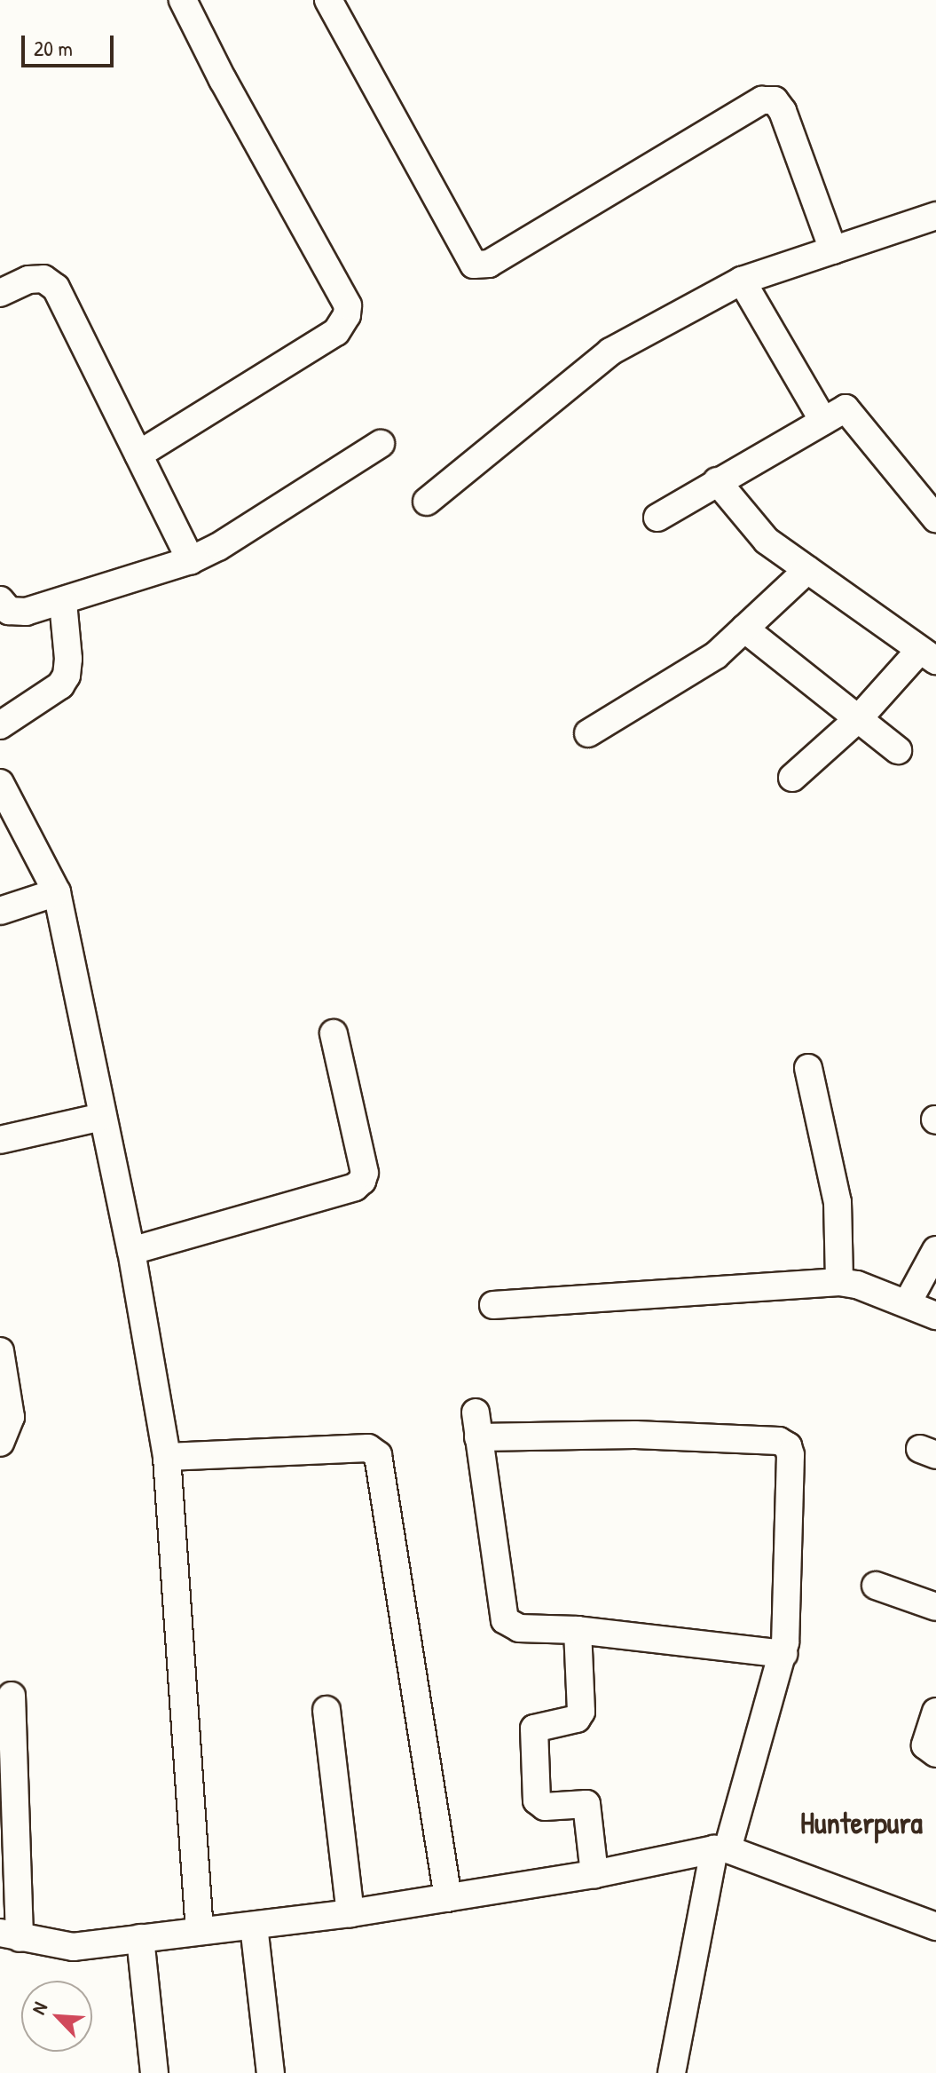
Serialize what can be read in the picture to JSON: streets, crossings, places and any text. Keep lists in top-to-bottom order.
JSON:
{
  "districts": ["Hunterpura"],
  "scale_bar": "20 m",
  "north": "top left"
}
